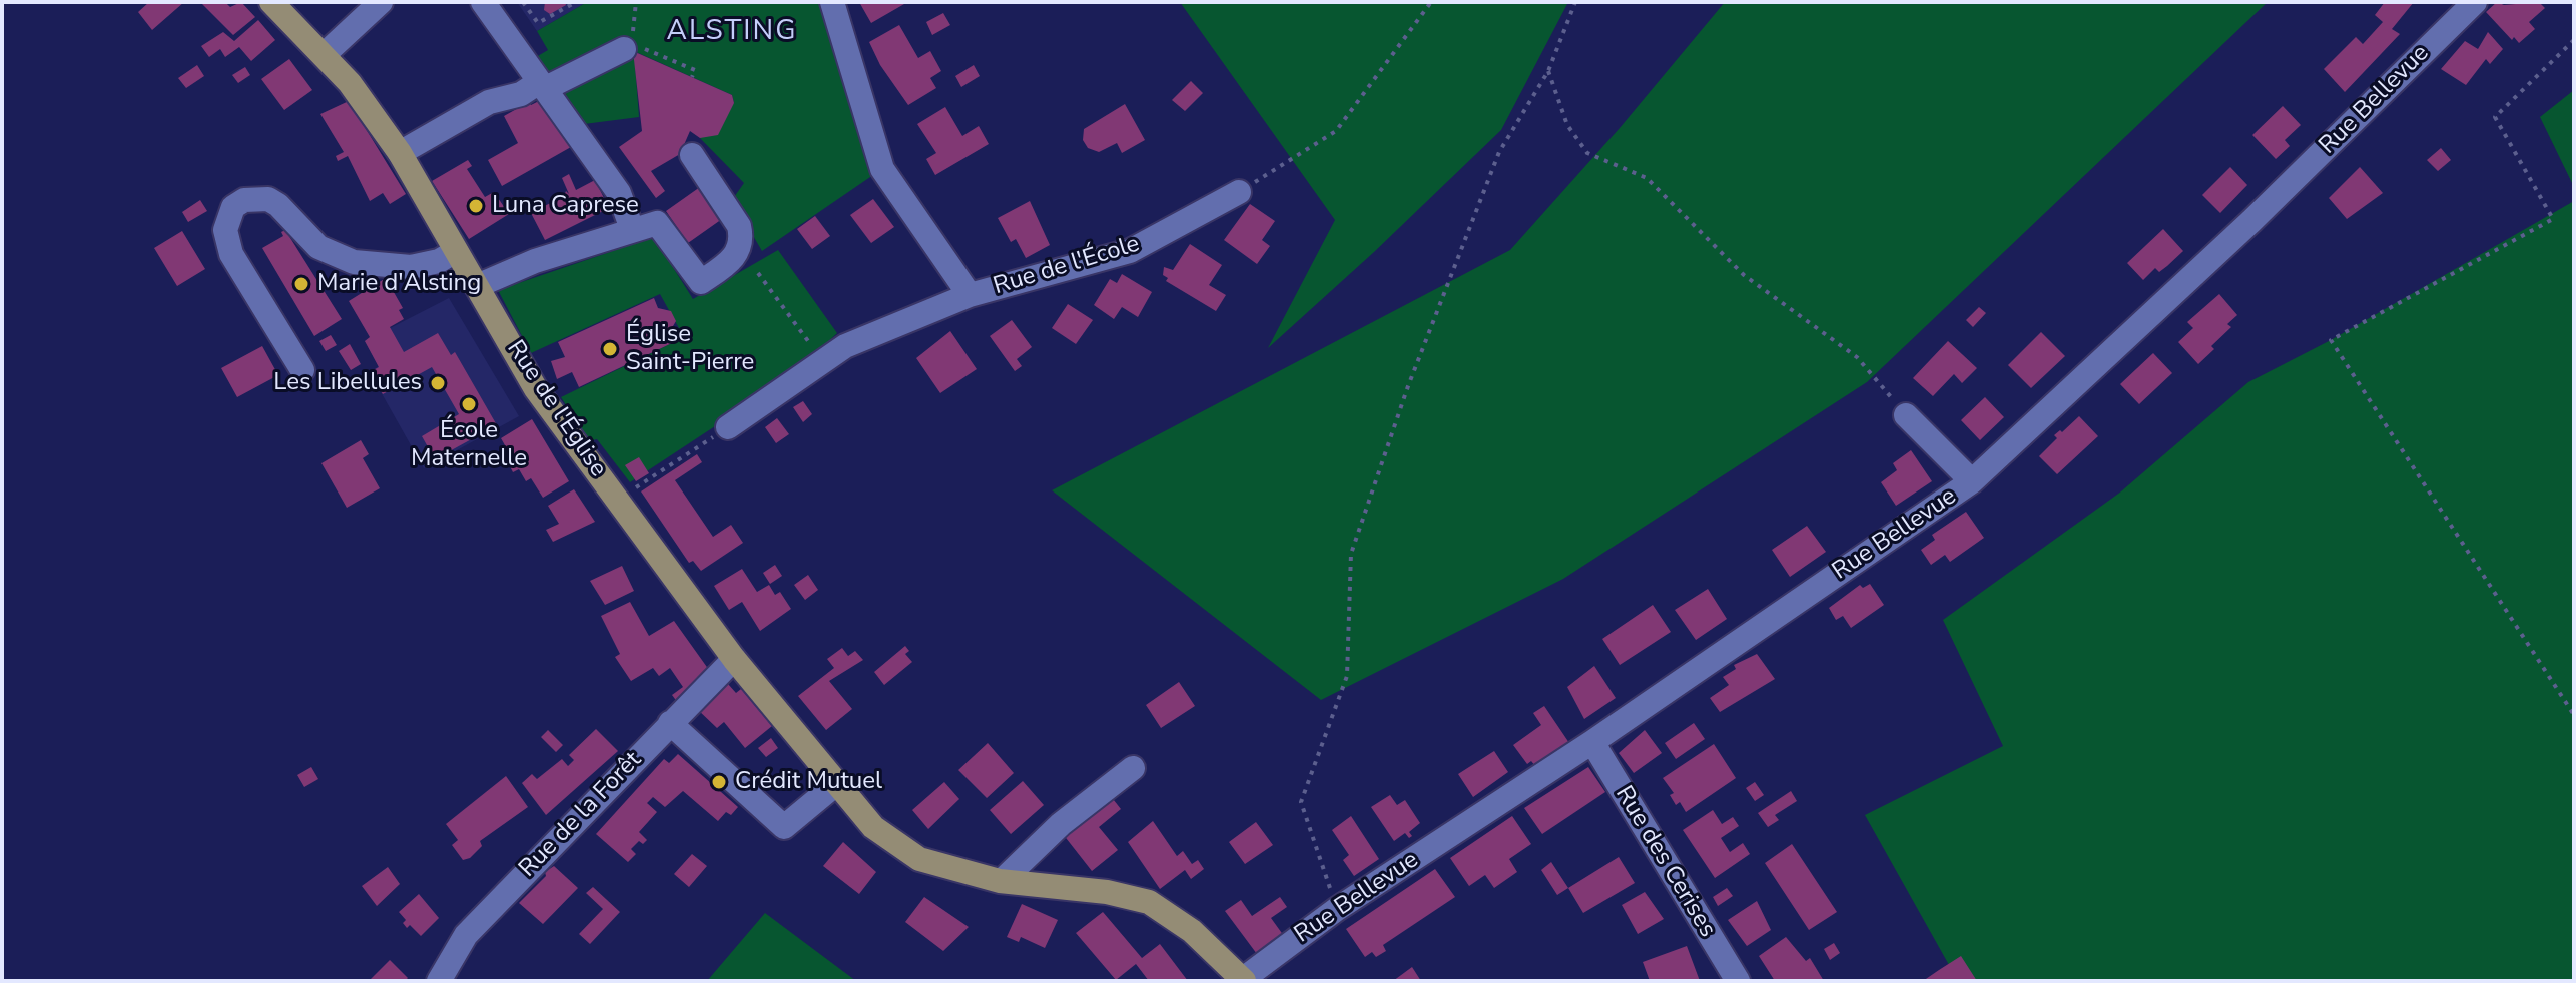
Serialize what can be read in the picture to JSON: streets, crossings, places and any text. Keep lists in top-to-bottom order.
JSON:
{
  "streets": {
    "main road": ["Rue de l'Église"],
    "street": [
      "Rue Bellevue",
      "Rue de l'École",
      "Rue de la Forêt",
      "Rue des Cerises"
    ]
  },
  "crossings": [
    ["Rue Bellevue", "Rue de l'Église"],
    ["Rue Bellevue", "Rue des Cerises"],
    ["Rue de l'Église", "Rue de la Forêt"]
  ],
  "districts": ["ALSTING"],
  "places": [
    "Luna Caprese",
    "Marie d'Alsting",
    "Église Saint-Pierre",
    "Les Libellules",
    "École Maternelle",
    "Crédit Mutuel"
  ]
}
